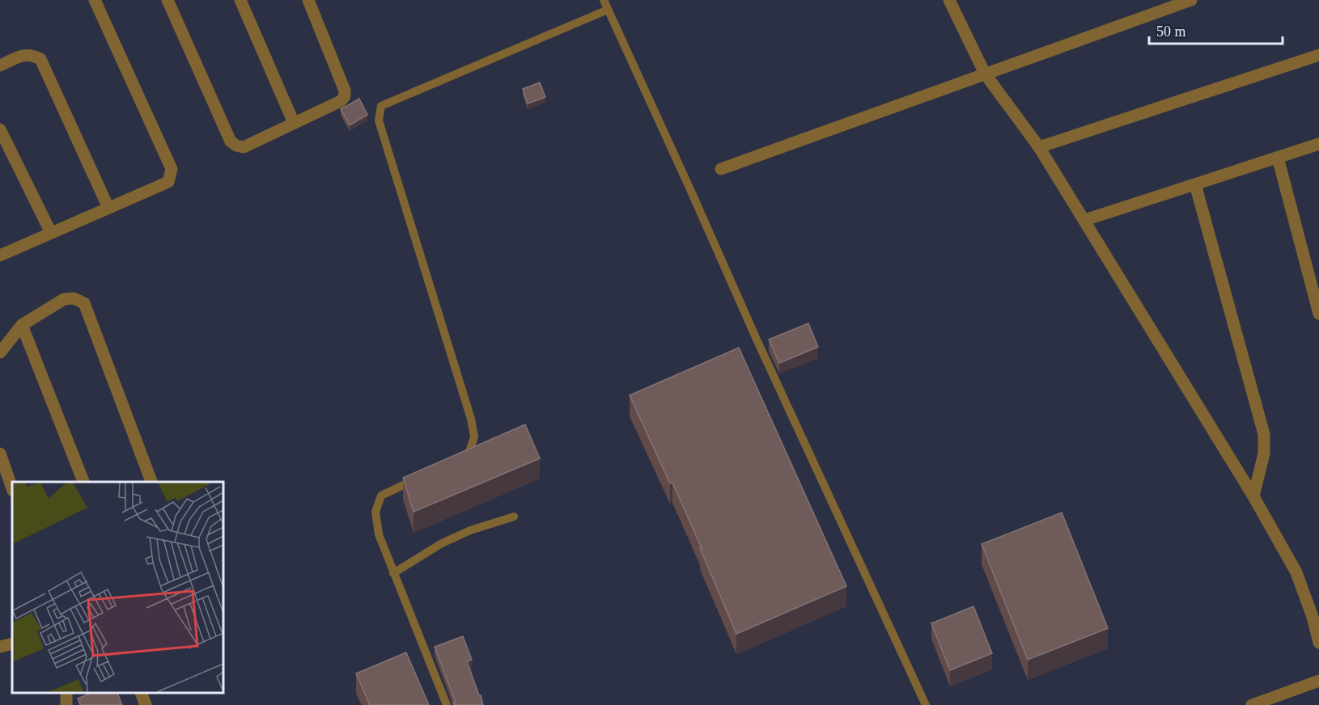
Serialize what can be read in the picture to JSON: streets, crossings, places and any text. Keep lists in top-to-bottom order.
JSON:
{
  "scale_bar": "50 m"
}
